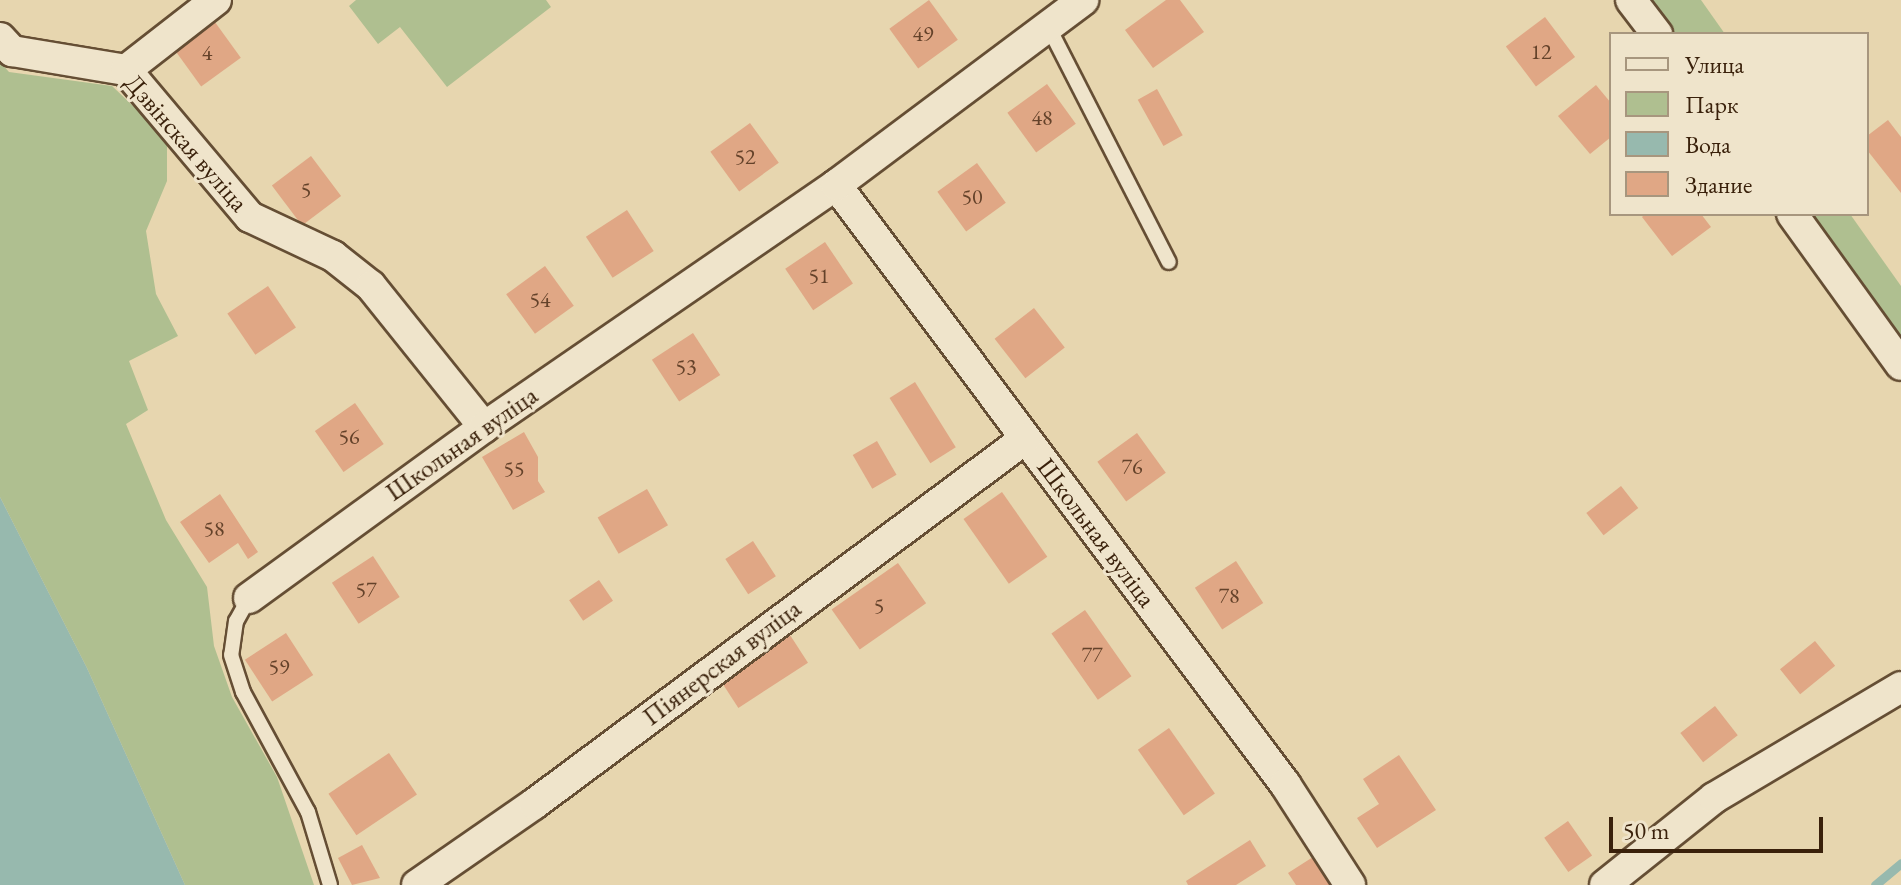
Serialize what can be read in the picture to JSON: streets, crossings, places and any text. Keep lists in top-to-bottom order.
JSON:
{
  "streets": {
    "street": ["Дзвінская вуліца", "Школьная вуліца", "Піянерская вуліца"]
  },
  "crossings": [
    ["Дзвінская вуліца", "Школьная вуліца"],
    ["Школьная вуліца", "Піянерская вуліца"]
  ],
  "house_numbers": [
    "49",
    "12",
    "4",
    "48",
    "52",
    "5",
    "50",
    "51",
    "54",
    "53",
    "56",
    "76",
    "55",
    "58",
    "57",
    "78",
    "5",
    "77",
    "59"
  ],
  "legend": [
    "Улица",
    "Парк",
    "Вода",
    "Здание"
  ],
  "scale_bar": "50 m"
}
